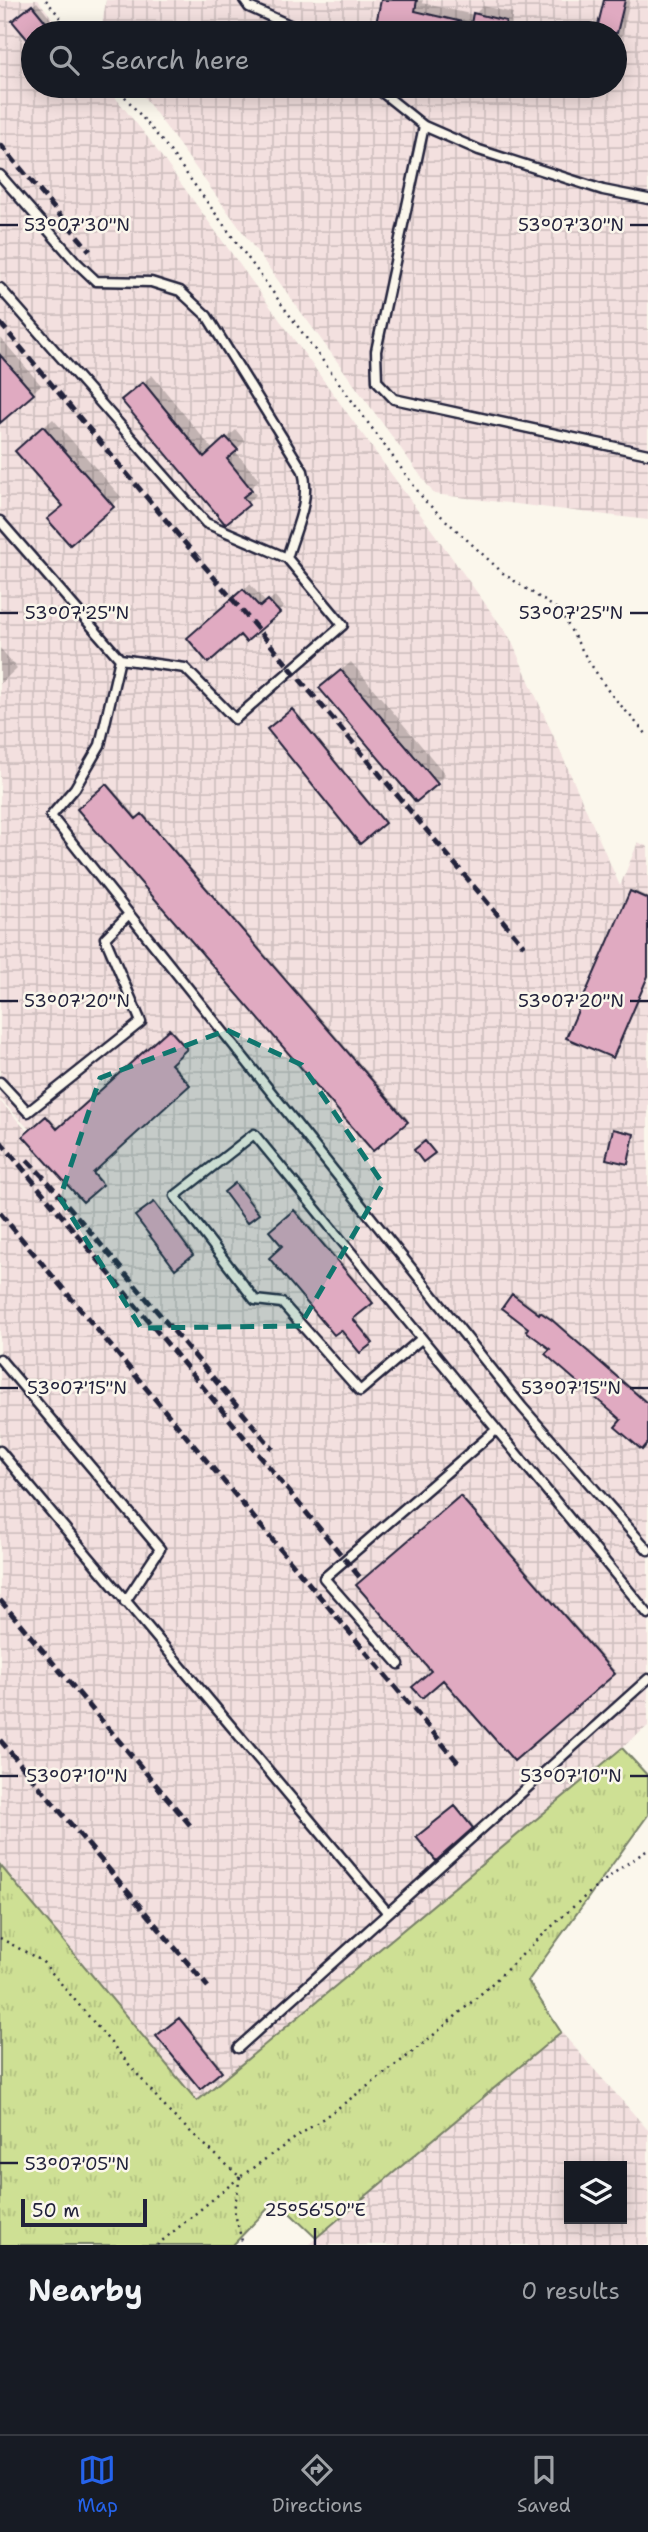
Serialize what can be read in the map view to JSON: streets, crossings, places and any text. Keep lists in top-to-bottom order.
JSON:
{
  "scale_bar": "50 m",
  "page": {
    "search": "Search here",
    "scale": "50 m",
    "heading": ["Nearby", "0 results"],
    "nav": ["Map", "Directions", "Saved"]
  },
  "coordinates": [
    "53°07'30\"N",
    "53°07'25\"N",
    "53°07'20\"N",
    "53°07'15\"N",
    "53°07'10\"N",
    "53°07'05\"N",
    "25°56'50\"E"
  ]
}
